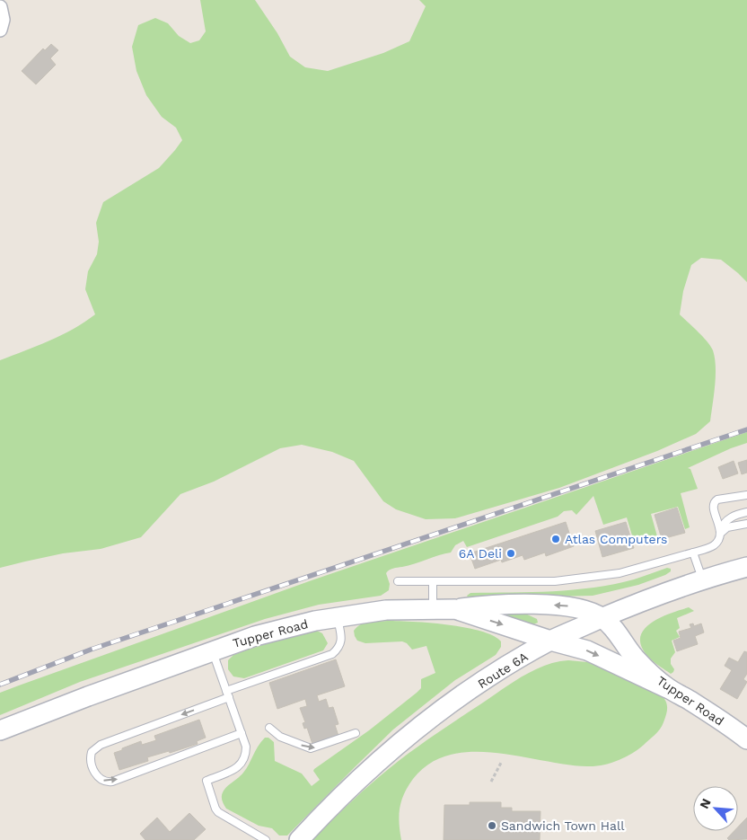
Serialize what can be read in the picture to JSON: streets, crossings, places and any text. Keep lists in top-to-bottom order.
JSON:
{
  "streets": {
    "main road": ["Tupper Road", "Route 6A"]
  },
  "crossings": [
    ["Tupper Road", "Route 6A"]
  ],
  "places": ["Atlas Computers", "6A Deli", "Sandwich Town Hall"],
  "north": "top left"
}
